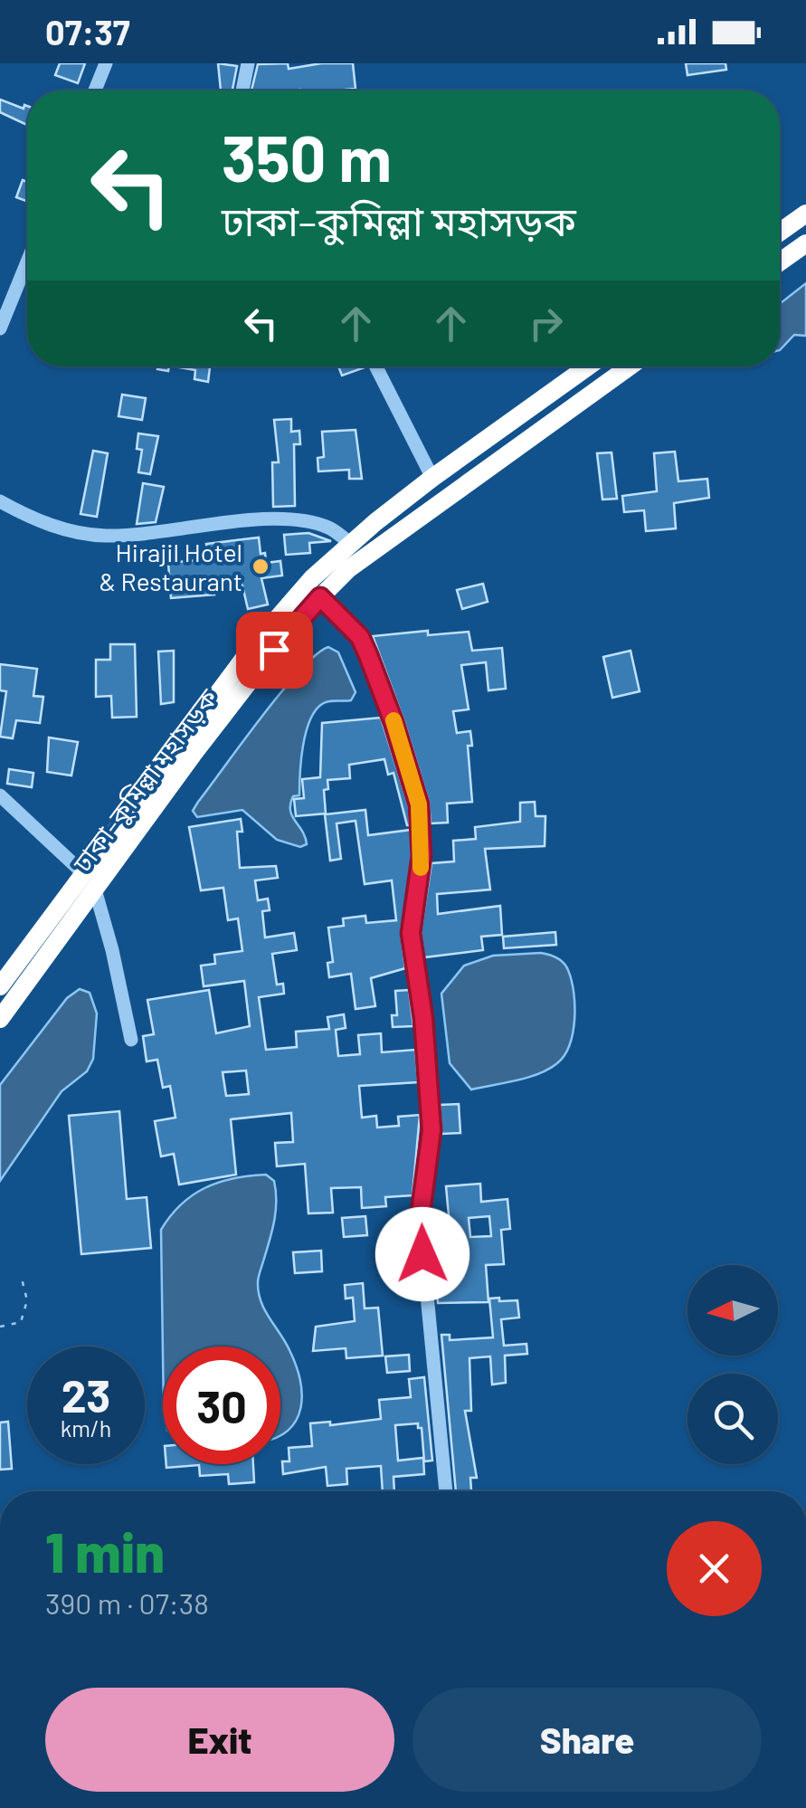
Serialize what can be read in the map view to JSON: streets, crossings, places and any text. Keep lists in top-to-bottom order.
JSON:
{
  "streets": {
    "highway": ["ঢাকা–কুমিল্লা মহাসড়ক"]
  },
  "places": ["Hirajil Hotel & Restaurant"],
  "north": "left",
  "page": {
    "status": "07:37",
    "turn": ["350 m", "ঢাকা–কুমিল্লা মহাসড়ক"],
    "speed": "23 km/h",
    "limit": "30",
    "heading": ["1 min", "390 m · 07:38"],
    "buttons": ["Exit", "Share"]
  }
}
